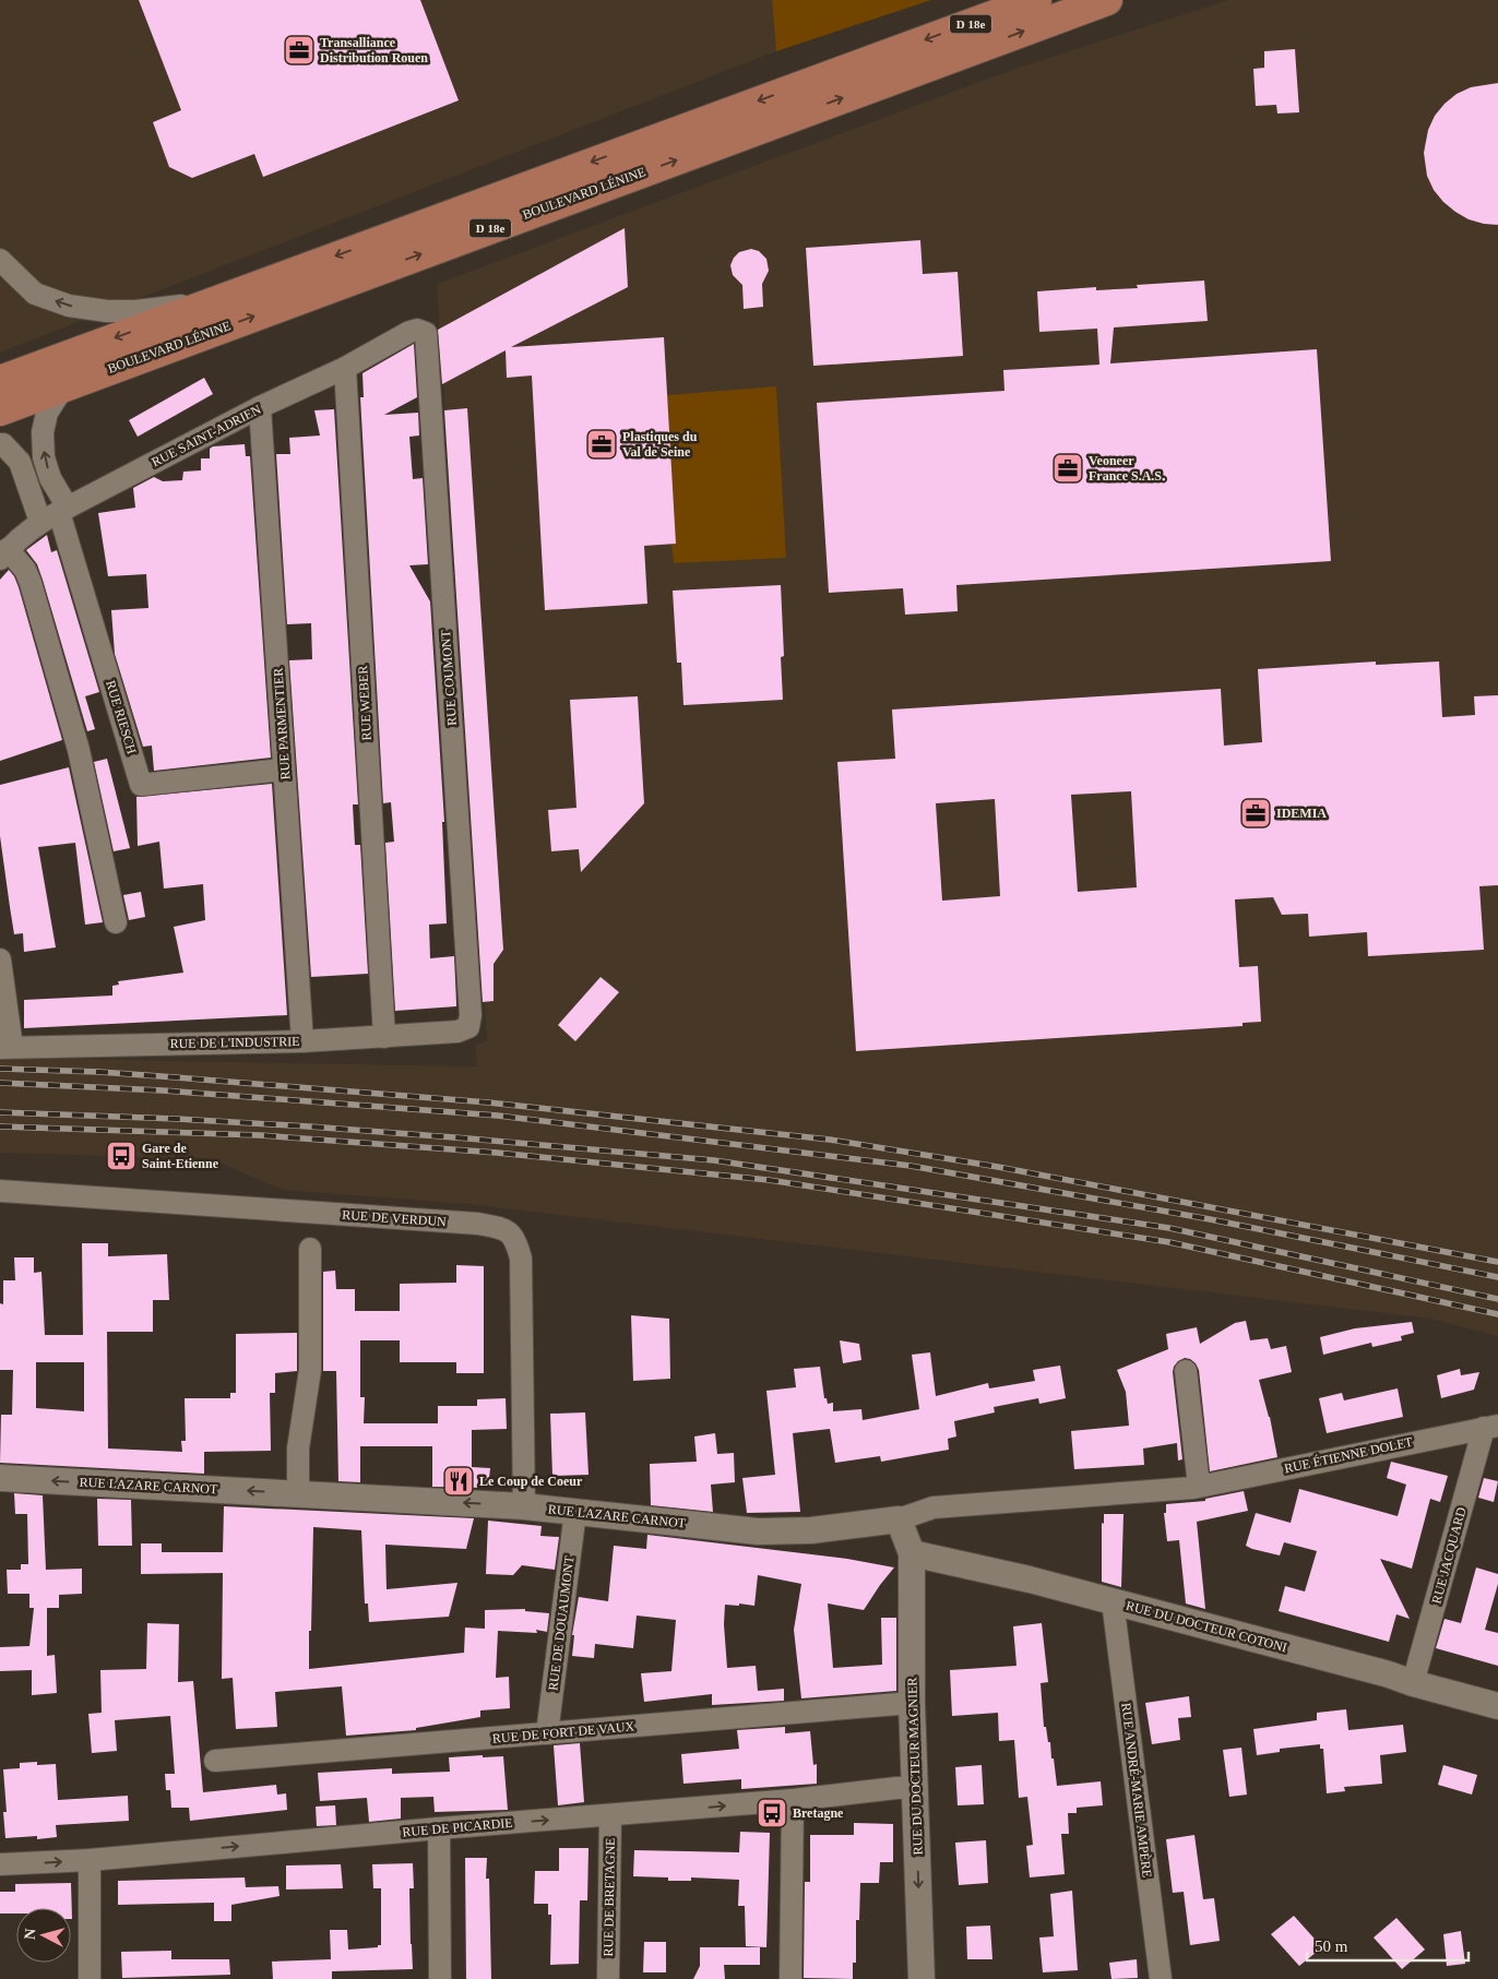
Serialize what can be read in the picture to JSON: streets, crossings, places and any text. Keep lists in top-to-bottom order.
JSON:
{
  "streets": {
    "main road": ["D 18e", "BOULEVARD LÉNINE"],
    "street": [
      "RUE SAINT-ADRIEN",
      "RUE COUMONT",
      "RUE WEBER",
      "RUE RIESCH",
      "RUE PARMENTIER",
      "RUE DE L'INDUSTRIE",
      "RUE DE VERDUN",
      "RUE ÉTIENNE DOLET",
      "RUE LAZARE CARNOT",
      "RUE JACQUARD",
      "RUE DE DOUAUMONT",
      "RUE DU DOCTEUR COTONI",
      "RUE DE FORT DE VAUX",
      "RUE DU DOCTEUR MAGNIER",
      "RUE ANDRÉ-MARIE AMPÈRE",
      "RUE DE PICARDIE",
      "RUE DE BRETAGNE"
    ]
  },
  "crossings": [
    ["RUE SAINT-ADRIEN", "RUE COUMONT"],
    ["RUE SAINT-ADRIEN", "RUE WEBER"],
    ["RUE SAINT-ADRIEN", "RUE RIESCH"],
    ["RUE SAINT-ADRIEN", "RUE PARMENTIER"],
    ["RUE COUMONT", "RUE DE L'INDUSTRIE"],
    ["RUE WEBER", "RUE DE L'INDUSTRIE"],
    ["RUE RIESCH", "RUE PARMENTIER"],
    ["RUE PARMENTIER", "RUE DE L'INDUSTRIE"],
    ["RUE DE VERDUN", "RUE LAZARE CARNOT"],
    ["RUE ÉTIENNE DOLET", "RUE LAZARE CARNOT"],
    ["RUE ÉTIENNE DOLET", "RUE JACQUARD"],
    ["RUE LAZARE CARNOT", "RUE DE DOUAUMONT"],
    ["RUE JACQUARD", "RUE DU DOCTEUR COTONI"],
    ["RUE DE DOUAUMONT", "RUE DE FORT DE VAUX"],
    ["RUE DU DOCTEUR COTONI", "RUE DU DOCTEUR MAGNIER"],
    ["RUE DU DOCTEUR COTONI", "RUE ANDRÉ-MARIE AMPÈRE"],
    ["RUE DE FORT DE VAUX", "RUE DU DOCTEUR MAGNIER"],
    ["RUE DU DOCTEUR MAGNIER", "RUE DE PICARDIE"],
    ["RUE DE PICARDIE", "RUE DE BRETAGNE"]
  ],
  "one_way": ["RUE LAZARE CARNOT", "RUE DE PICARDIE"],
  "places": {
    "office": [
      "Transalliance Distribution Rouen",
      "Plastiques du Val de Seine",
      "Veoneer France S.A.S.",
      "IDEMIA"
    ],
    "bus stop": ["Gare de Saint-Etienne", "Bretagne"],
    "restaurant": ["Le Coup de Coeur"]
  },
  "scale_bar": "50 m",
  "north": "left"
}
